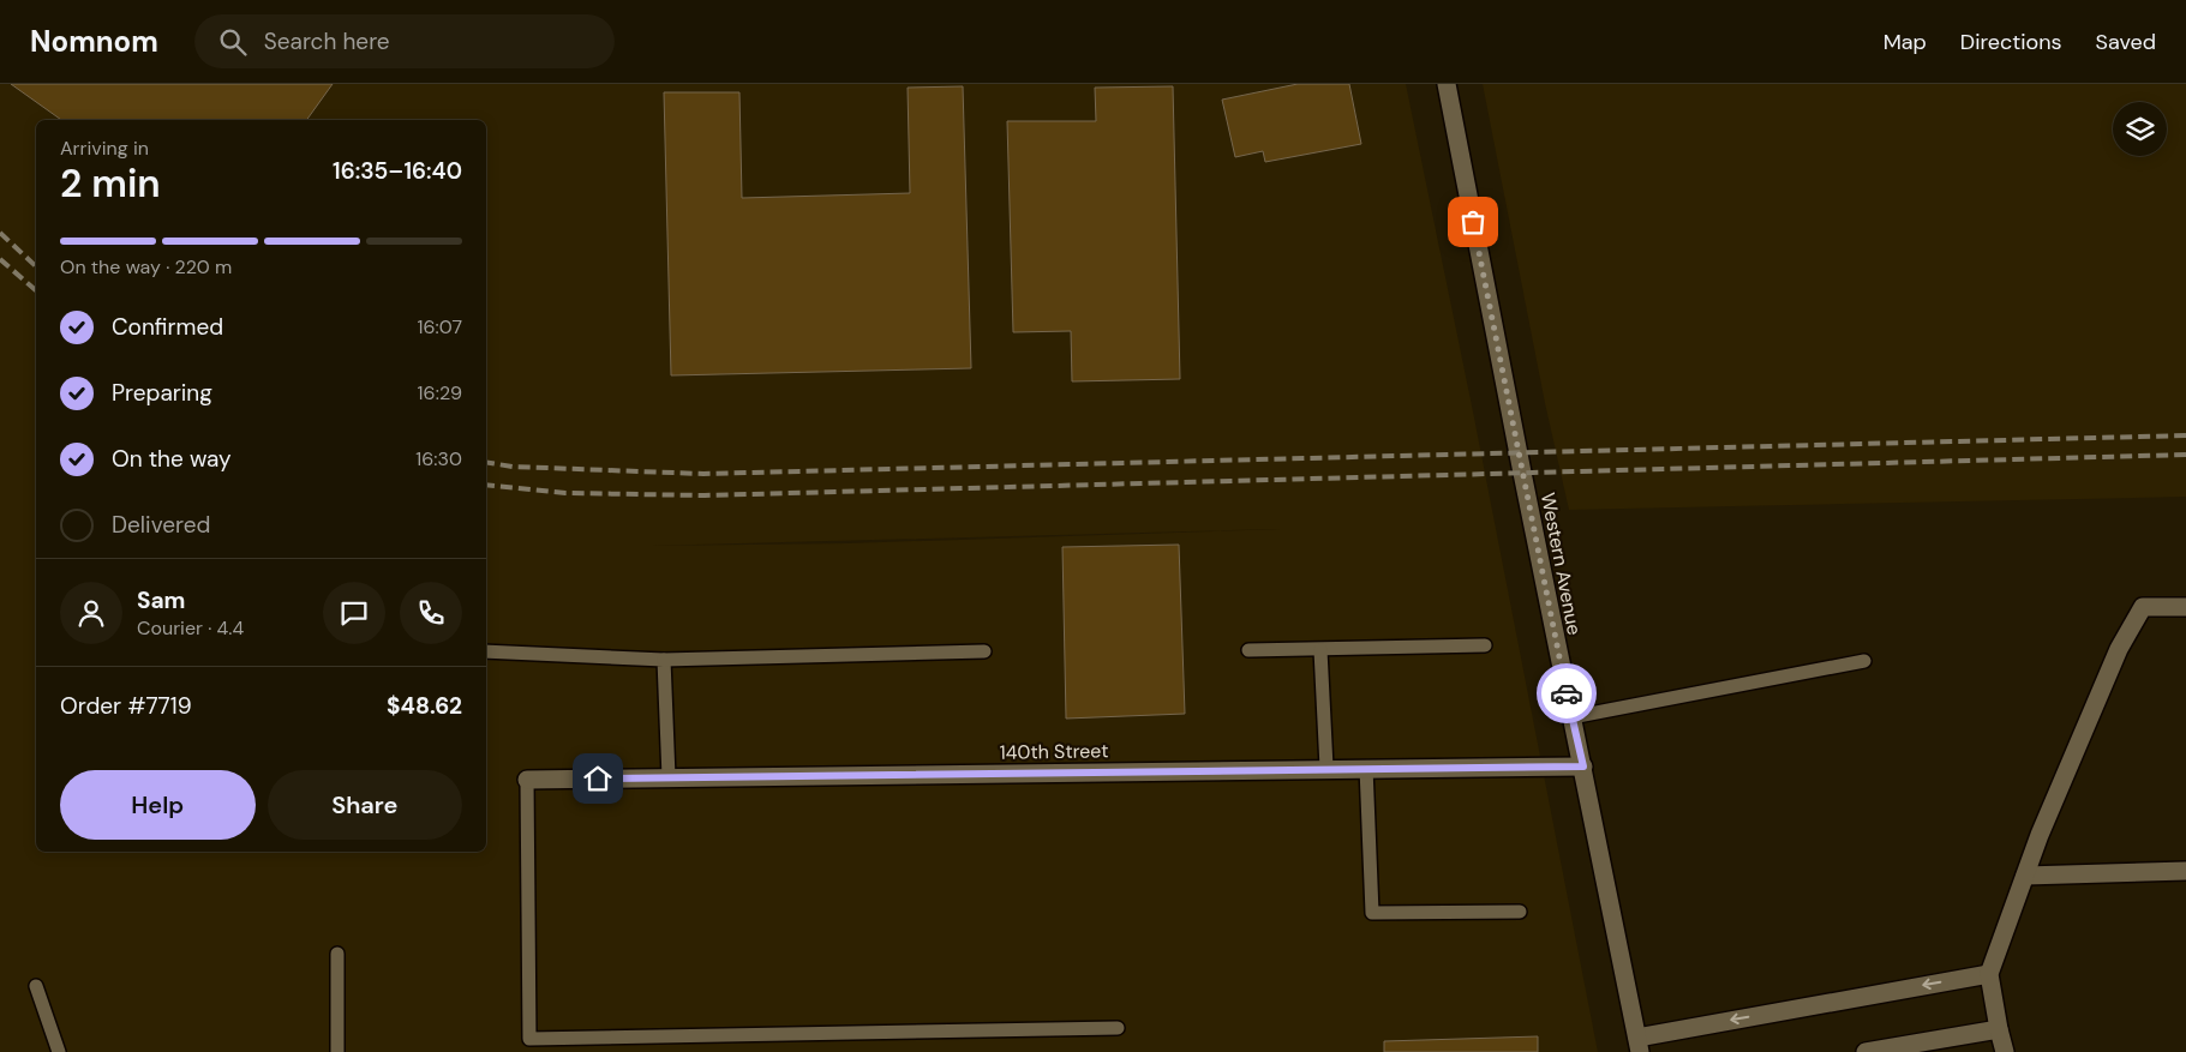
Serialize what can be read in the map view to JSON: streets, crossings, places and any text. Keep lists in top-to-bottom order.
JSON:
{
  "streets": {
    "street": ["Western Avenue", "140th Street"]
  },
  "crossings": [
    ["Western Avenue", "140th Street"]
  ],
  "page": {
    "header": "Nomnom",
    "search": "Search here",
    "nav": ["Map", "Directions", "Saved"],
    "heading": ["2 min", "Arriving in", "16:35–16:40"],
    "panel": [
      "Sam",
      "Courier · 4.4",
      "Order #7719",
      "$48.62"
    ],
    "bar": "On the way · 220 m",
    "list": [
      ["Confirmed", "16:07"],
      ["Preparing", "16:29"],
      ["On the way", "16:30"],
      "Delivered"
    ],
    "buttons": ["Help", "Share"]
  }
}
